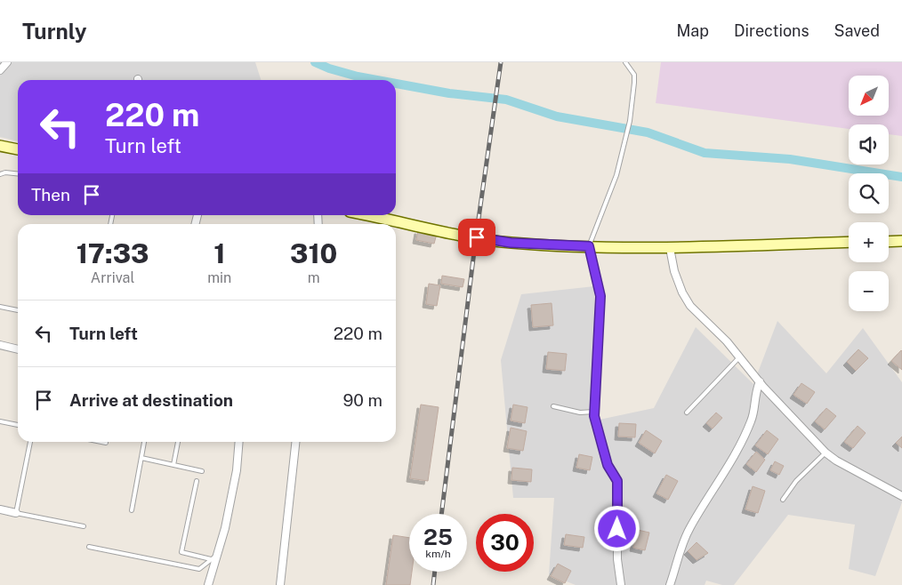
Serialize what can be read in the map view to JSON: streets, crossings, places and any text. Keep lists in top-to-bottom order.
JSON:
{
  "north": "bottom left",
  "page": {
    "header": "Turnly",
    "nav": ["Map", "Directions", "Saved"],
    "map_buttons": ["+", "−"],
    "turn": ["220 m", "Turn left"],
    "then": "Then",
    "eta": [
      "17:33",
      "Arrival",
      "1",
      "min",
      "310",
      "m"
    ],
    "list": [
      {
        "name": "Turn left",
        "value": "220 m"
      },
      {
        "name": "Arrive at destination",
        "value": "90 m"
      }
    ],
    "speed": "25 km/h",
    "limit": "30"
  }
}
